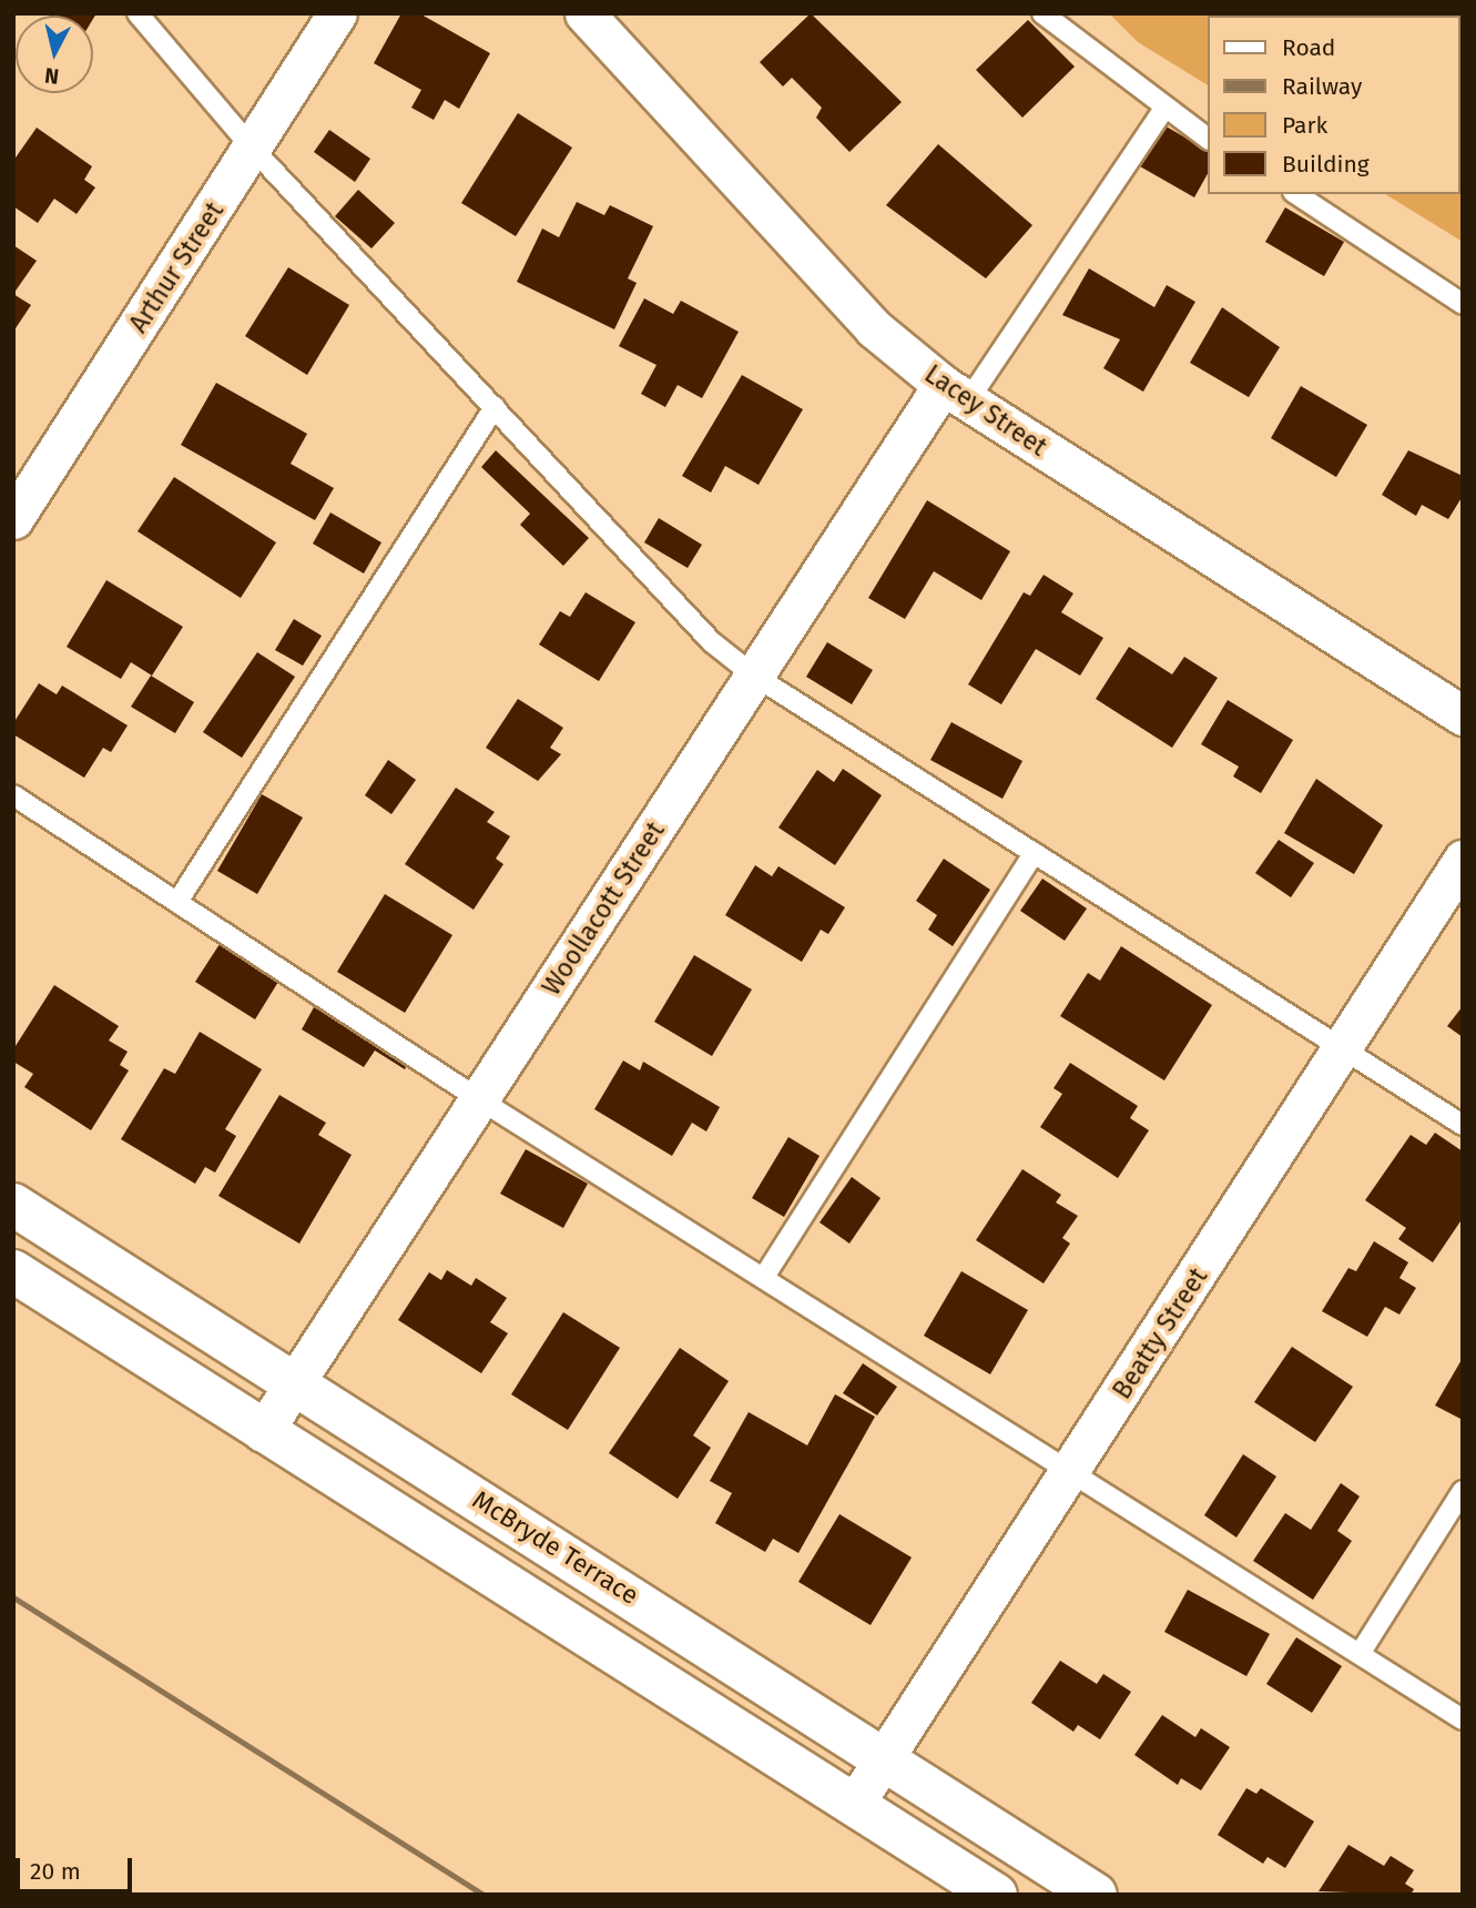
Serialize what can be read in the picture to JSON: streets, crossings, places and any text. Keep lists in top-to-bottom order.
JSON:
{
  "streets": {
    "main road": ["McBryde Terrace"],
    "street": [
      "Arthur Street",
      "Lacey Street",
      "Woollacott Street",
      "Beatty Street"
    ]
  },
  "crossings": [
    ["Lacey Street", "Woollacott Street"],
    ["Woollacott Street", "McBryde Terrace"],
    ["Beatty Street", "McBryde Terrace"]
  ],
  "legend": [
    "Road",
    "Railway",
    "Park",
    "Building"
  ],
  "scale_bar": "20 m",
  "north": "bottom"
}
